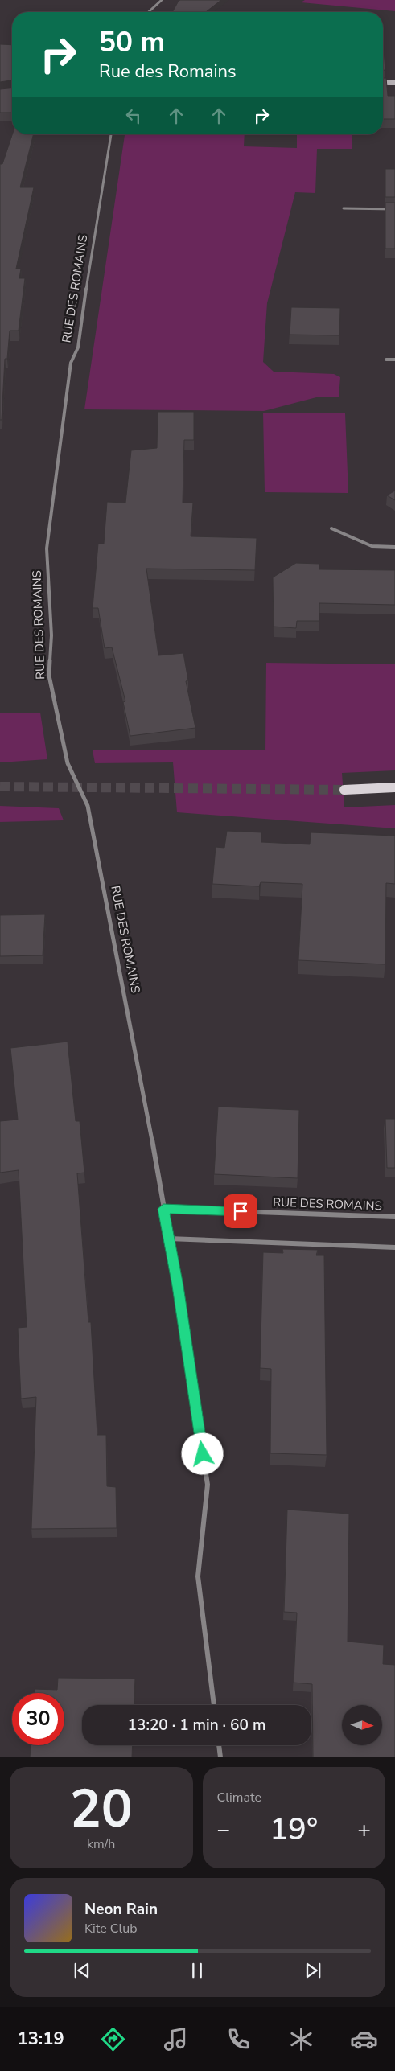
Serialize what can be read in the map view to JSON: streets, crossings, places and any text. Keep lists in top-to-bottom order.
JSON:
{
  "streets": {
    "street": ["RUE DES ROMAINS"]
  },
  "north": "right",
  "page": {
    "turn": ["50 m", "Rue des Romains"],
    "limit": "30",
    "trip": "13:20 · 1 min · 60 m",
    "tile": [
      ["20", "km/h"],
      "Climate"
    ],
    "heat": ["−", "19°", "+"],
    "song": ["Neon Rain", "Kite Club"],
    "tabs": "13:19"
  }
}
